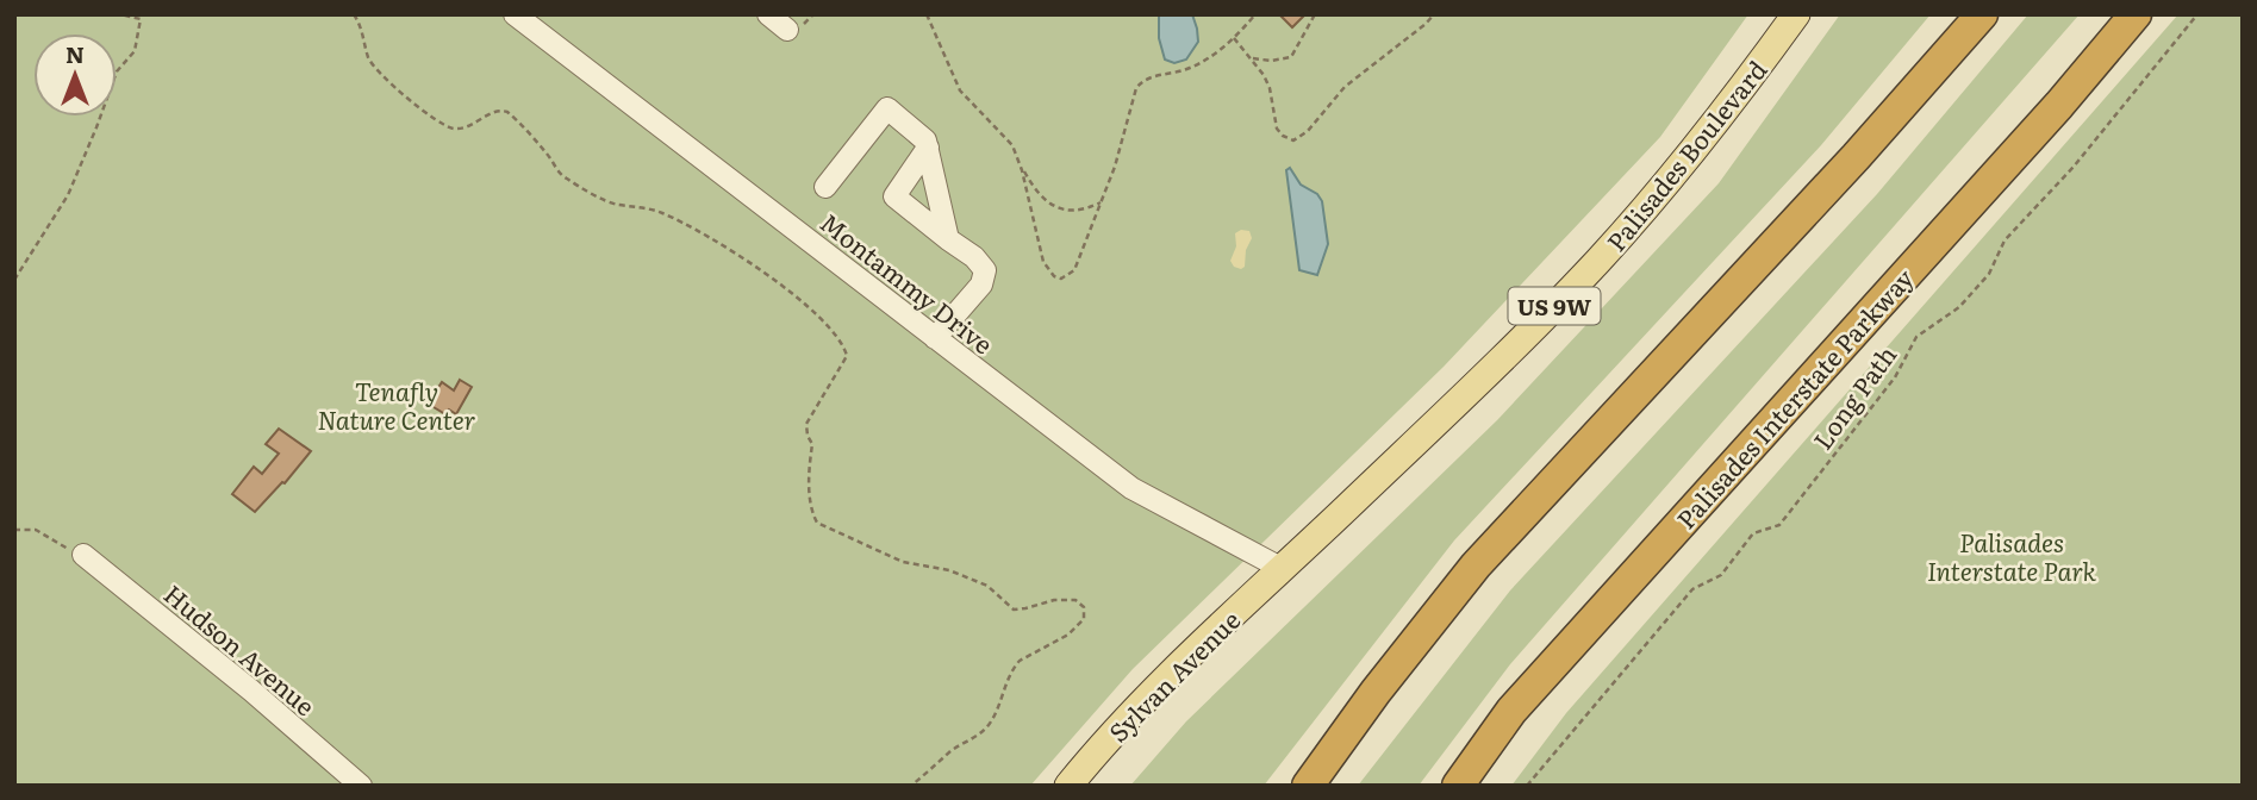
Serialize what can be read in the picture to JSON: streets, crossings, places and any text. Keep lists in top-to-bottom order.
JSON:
{
  "streets": {
    "highway": ["Palisades Interstate Parkway"],
    "main road": ["Palisades Boulevard", "US 9W", "Sylvan Avenue"],
    "street": ["Montammy Drive", "Hudson Avenue"],
    "path": ["Long Path"]
  },
  "crossings": [
    ["Palisades Boulevard", "Montammy Drive"],
    ["Palisades Boulevard", "Sylvan Avenue"],
    ["Montammy Drive", "Sylvan Avenue"]
  ],
  "parks": ["Tenafly Nature Center", "Palisades Interstate Park"],
  "north": "top"
}
